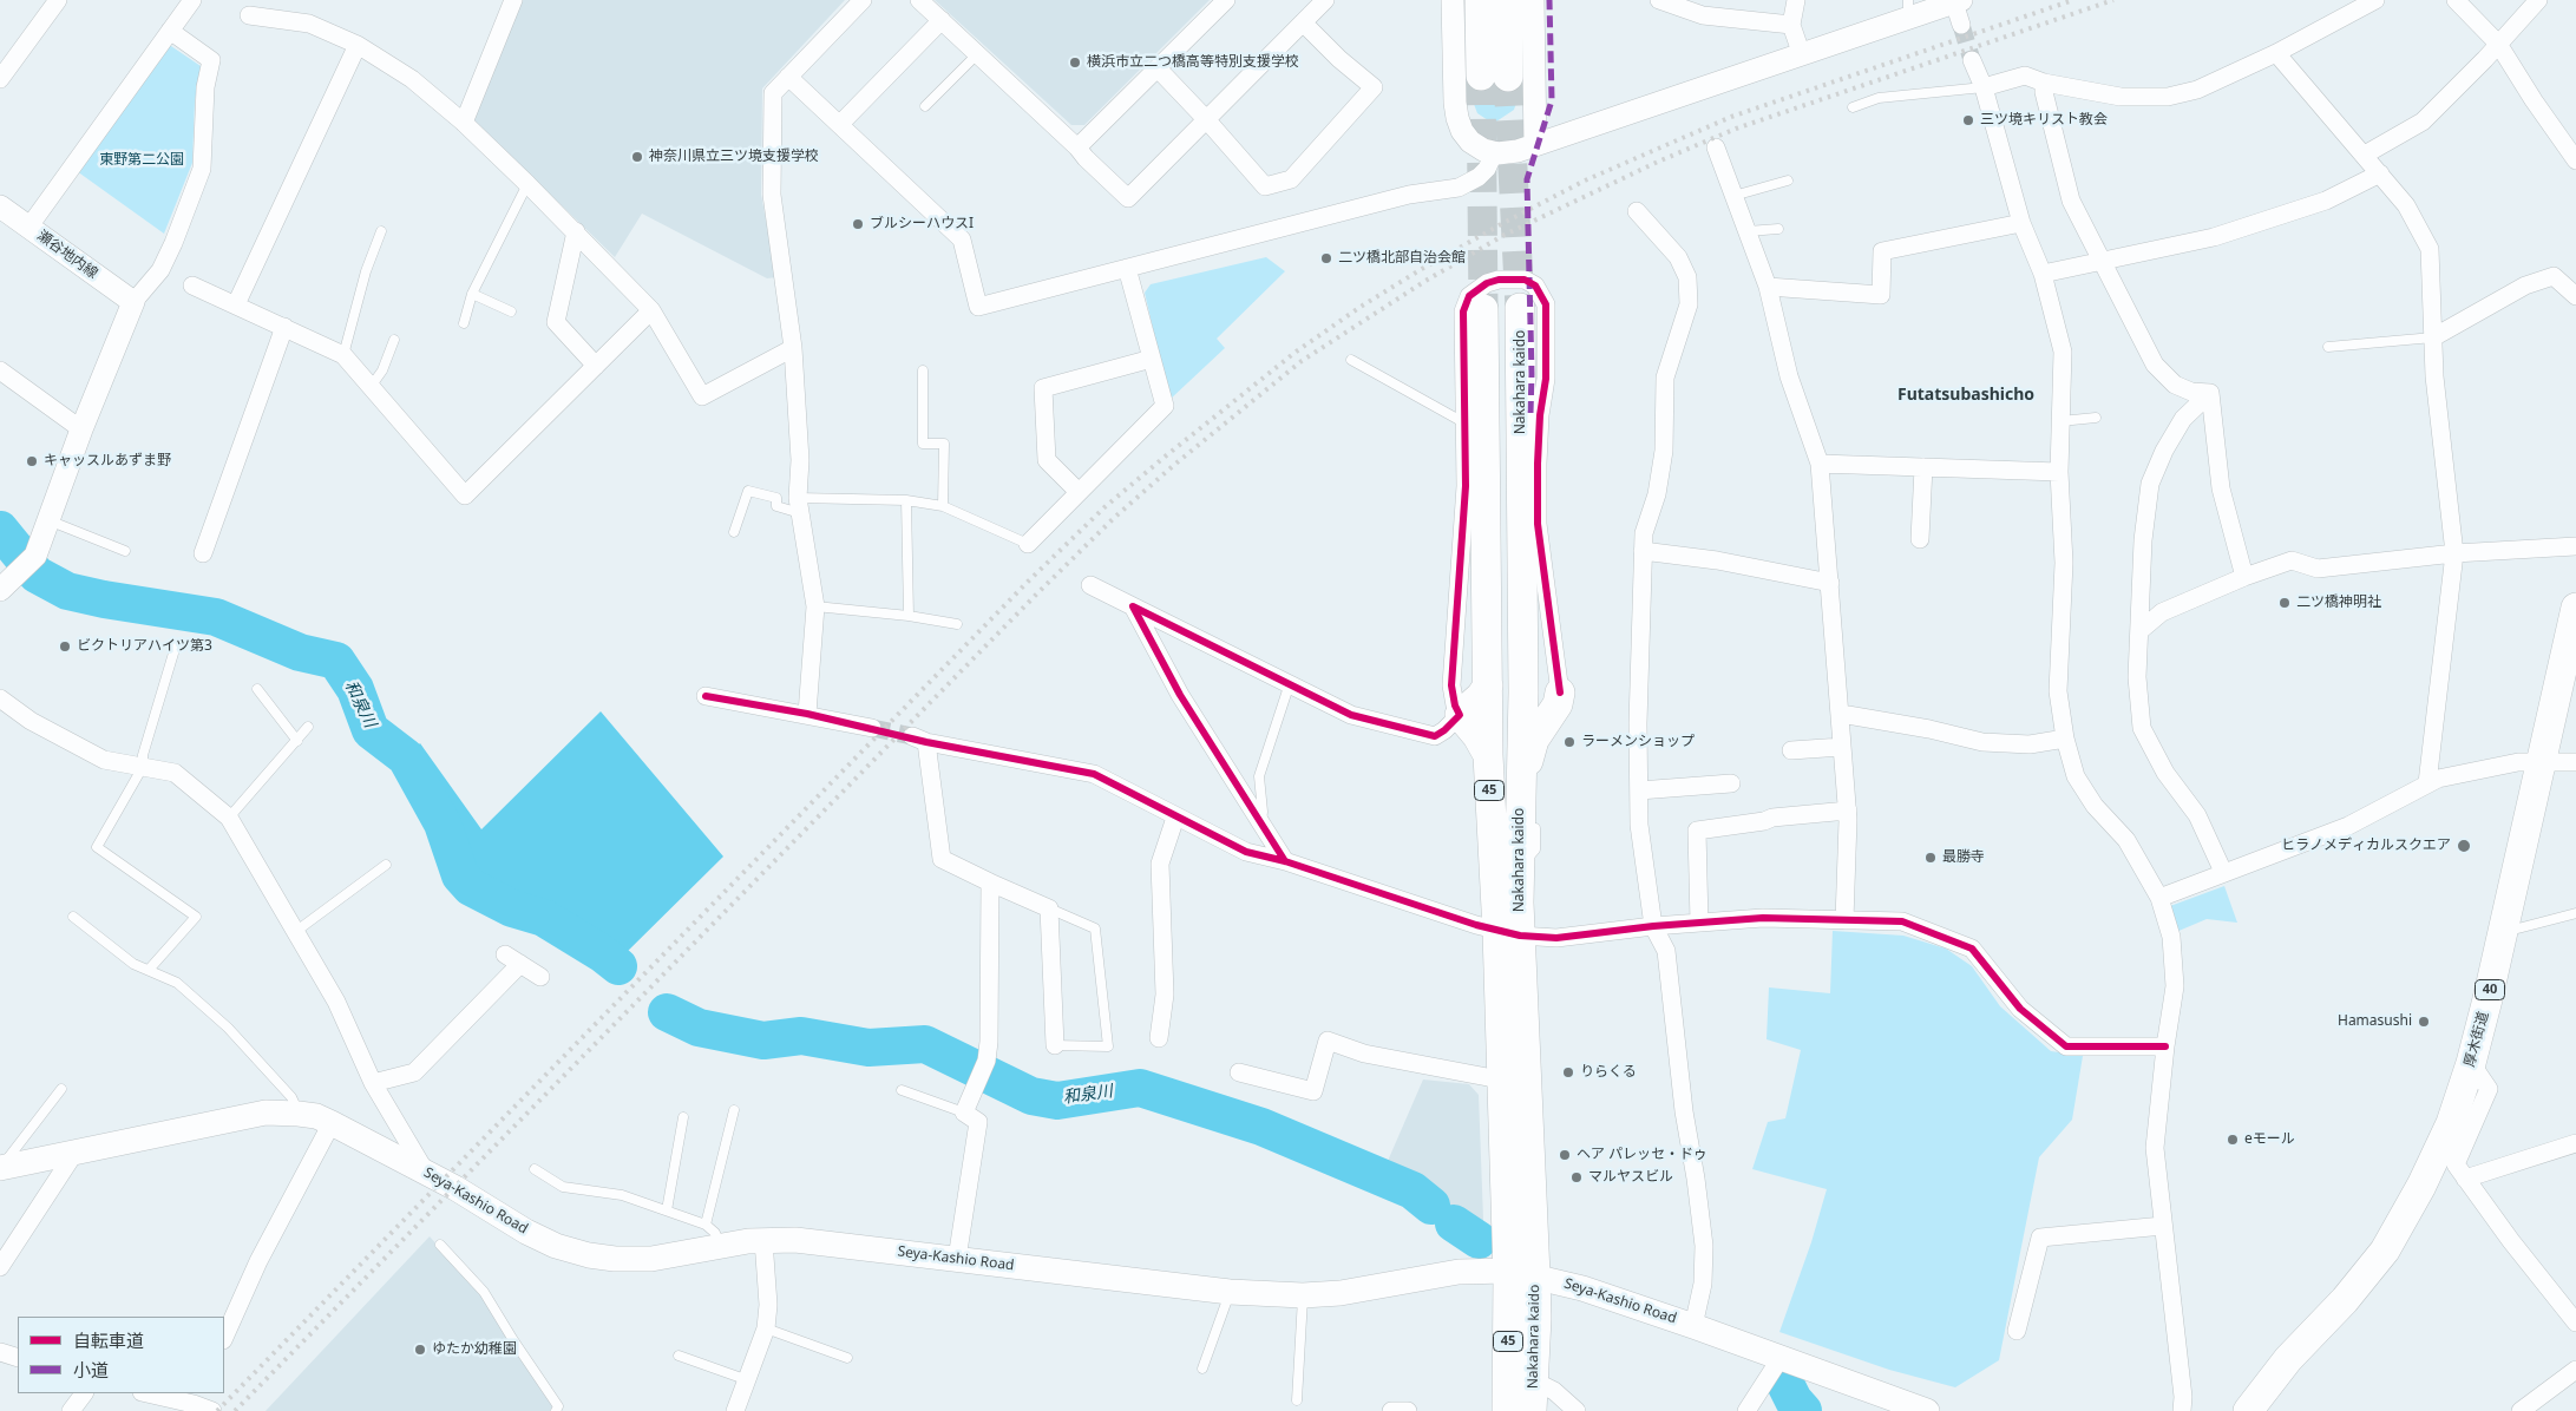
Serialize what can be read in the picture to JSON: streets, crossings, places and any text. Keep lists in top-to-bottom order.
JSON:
{
  "streets": {
    "main road": [
      "Nakahara kaido",
      "45",
      "40",
      "厚木街道",
      "Seya-Kashio Road"
    ],
    "street": ["瀬谷地内線"]
  },
  "crossings": [
    ["Nakahara kaido", "Seya-Kashio Road"]
  ],
  "districts": ["Futatsubashicho"],
  "water": ["和泉川"],
  "parks": ["東野第二公園"],
  "places": [
    "横浜市立二つ橋高等特別支援学校",
    "三ツ境キリスト教会",
    "神奈川県立三ツ境支援学校",
    "ブルシーハウスI",
    "二ツ橋北部自治会館",
    "キャッスルあずま野",
    "二ツ橋神明社",
    "ビクトリアハイツ第3",
    "ラーメンショップ",
    "ヒラノメディカルスクエア",
    "最勝寺",
    "Hamasushi",
    "りらくる",
    "eモール",
    "ヘア パレッセ・ドゥ",
    "マルヤスビル",
    "ゆたか幼稚園"
  ],
  "legend": ["自転車道", "小道"]
}
